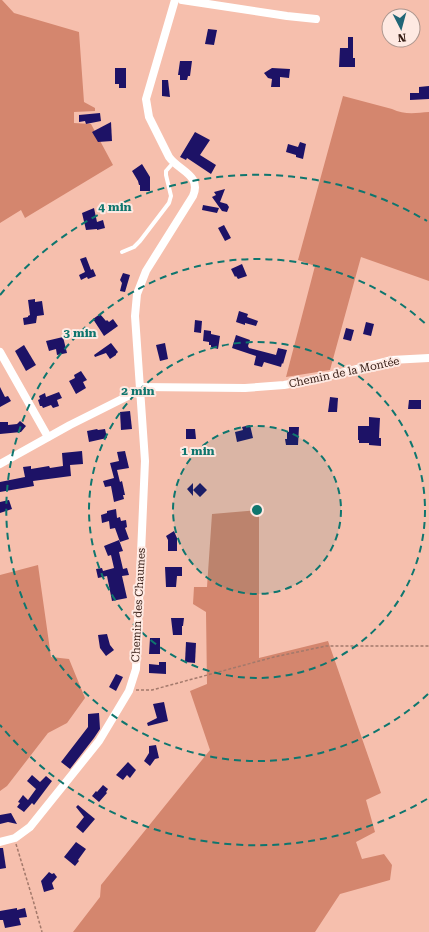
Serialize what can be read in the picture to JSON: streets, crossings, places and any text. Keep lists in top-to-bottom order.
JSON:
{
  "streets": {
    "street": ["Chemin de la Montée", "Chemin des Chaumes"]
  },
  "crossings": [
    ["Chemin de la Montée", "Chemin des Chaumes"]
  ],
  "north": "bottom",
  "rings": [
    "4 min",
    "3 min",
    "2 min",
    "1 min"
  ]
}
